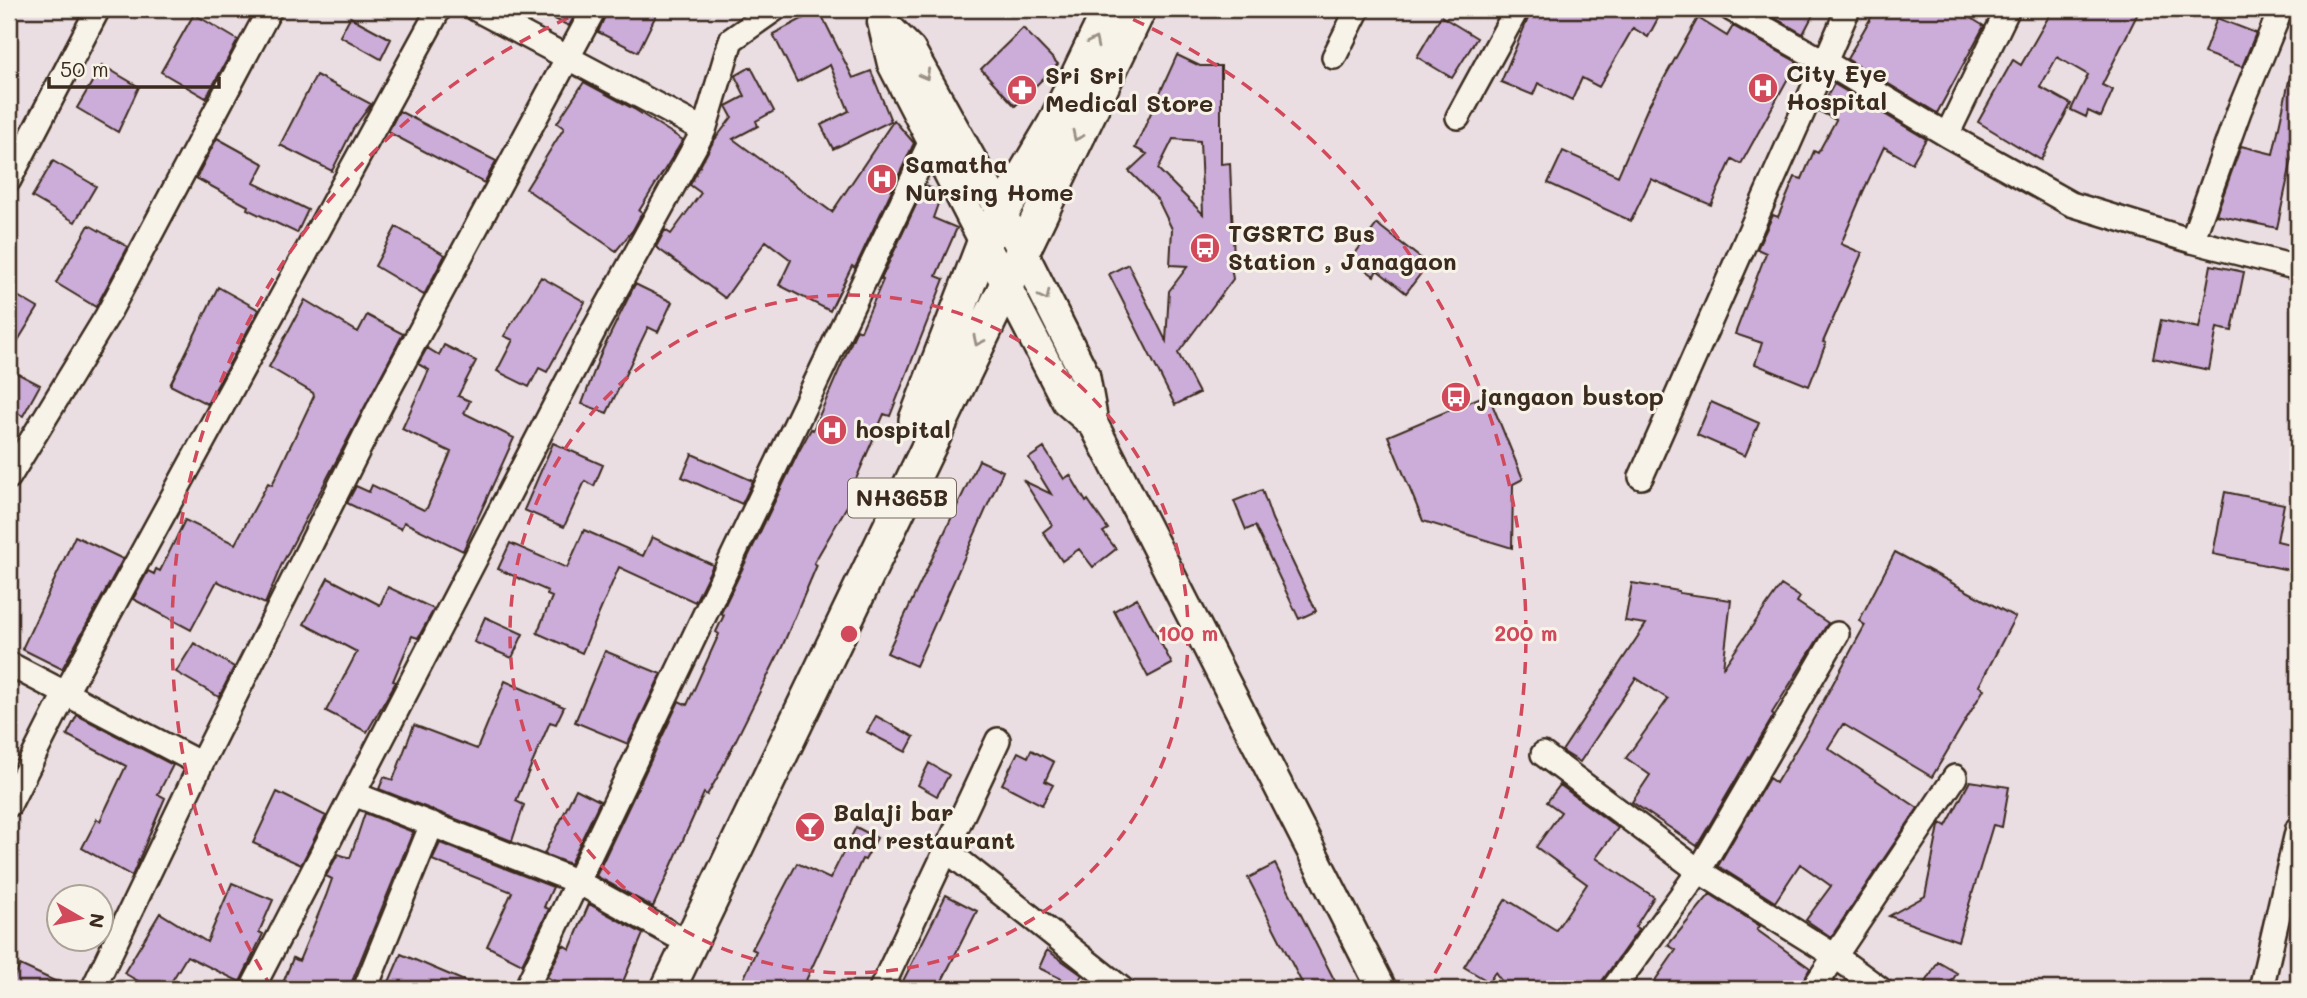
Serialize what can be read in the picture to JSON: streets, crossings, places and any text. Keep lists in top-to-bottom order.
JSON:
{
  "streets": {
    "highway": ["NH365B"]
  },
  "places": {
    "hospital": ["City Eye Hospital", "Samatha Nursing Home", "hospital"],
    "pharmacy": ["Sri Sri Medical Store"],
    "bus stop": ["TGSRTC Bus Station , Janagaon", "jangaon bustop"],
    "bar": ["Balaji bar and restaurant"]
  },
  "scale_bar": "50 m",
  "north": "right",
  "rings": ["100 m", "200 m"]
}
